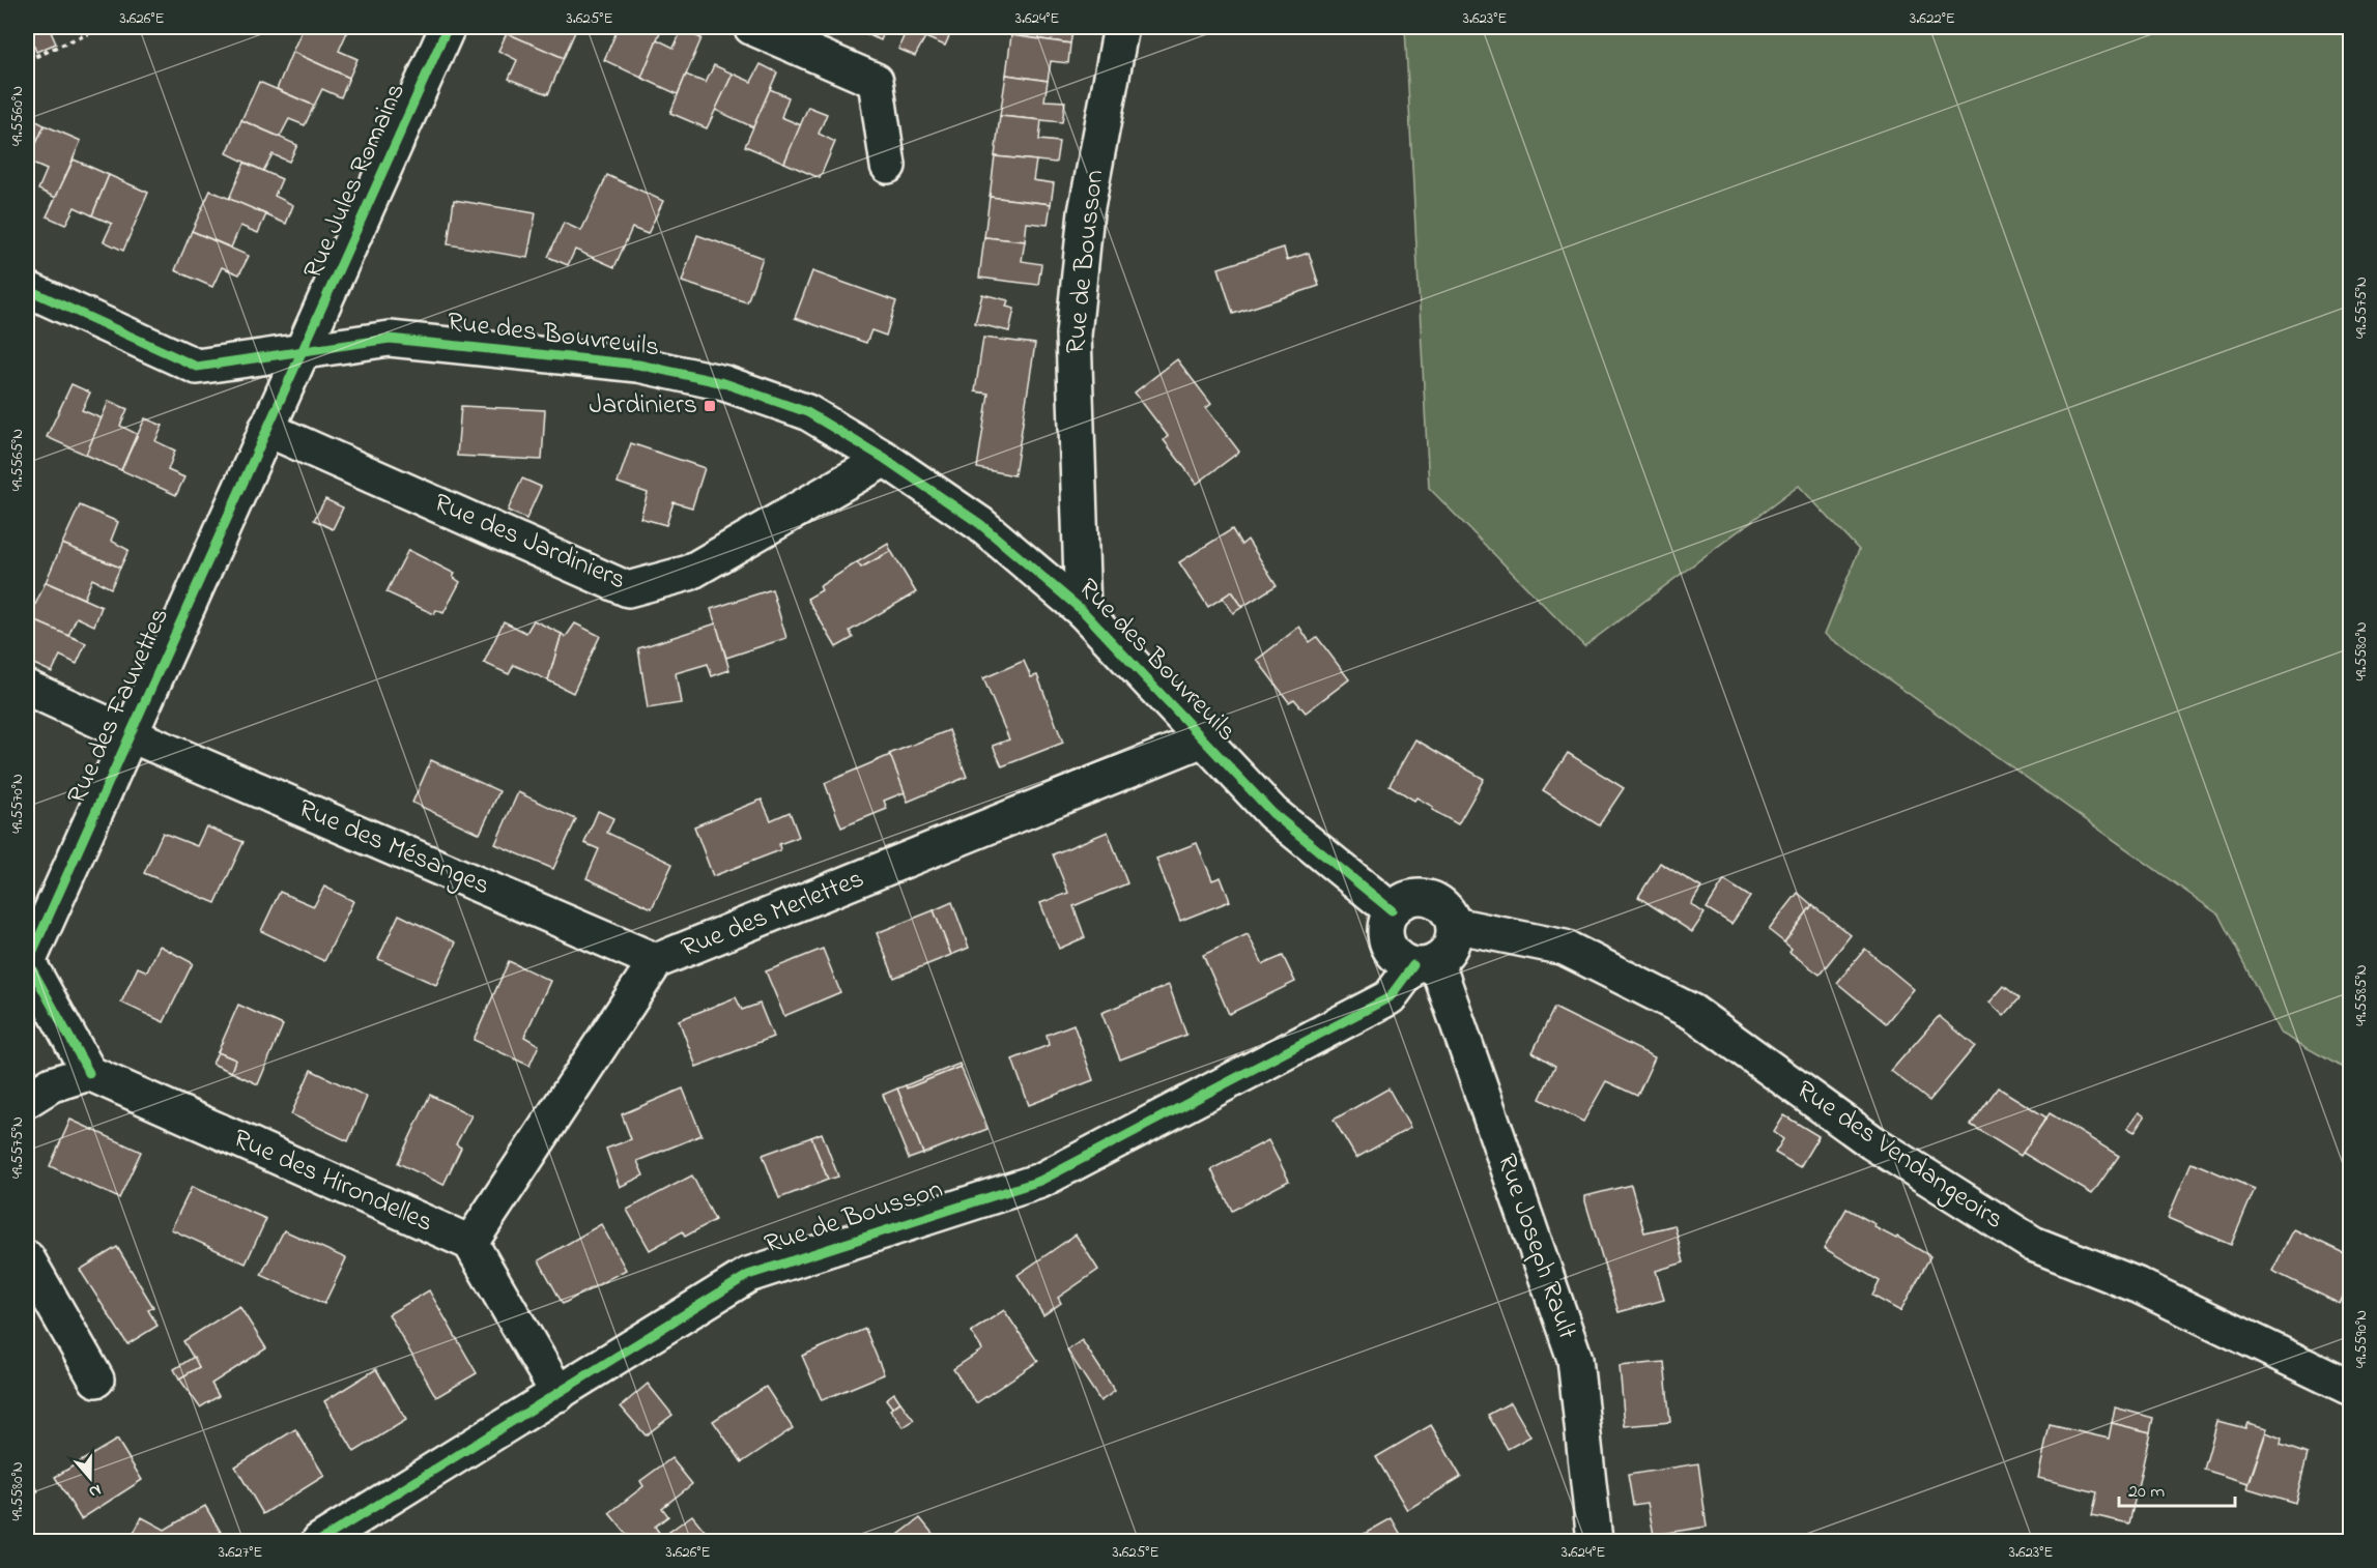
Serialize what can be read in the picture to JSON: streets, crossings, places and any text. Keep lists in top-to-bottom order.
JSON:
{
  "streets": {
    "street": [
      "Rue Jules Romains",
      "Rue de Bousson",
      "Rue des Bouvreuils",
      "Rue des Jardiniers",
      "Rue des Fauvettes",
      "Rue des Mésanges",
      "Rue des Merlettes",
      "Rue des Vendangeoirs",
      "Rue des Hirondelles",
      "Rue Joseph Rault"
    ]
  },
  "crossings": [
    ["Rue Jules Romains", "Rue des Bouvreuils"],
    ["Rue Jules Romains", "Rue des Fauvettes"],
    ["Rue de Bousson", "Rue des Bouvreuils"],
    ["Rue de Bousson", "Rue des Vendangeoirs"],
    ["Rue de Bousson", "Rue Joseph Rault"],
    ["Rue des Bouvreuils", "Rue des Jardiniers"],
    ["Rue des Bouvreuils", "Rue des Fauvettes"],
    ["Rue des Bouvreuils", "Rue des Merlettes"],
    ["Rue des Bouvreuils", "Rue des Vendangeoirs"],
    ["Rue des Bouvreuils", "Rue Joseph Rault"],
    ["Rue des Jardiniers", "Rue des Fauvettes"],
    ["Rue des Fauvettes", "Rue des Mésanges"],
    ["Rue des Fauvettes", "Rue des Hirondelles"],
    ["Rue des Mésanges", "Rue des Merlettes"],
    ["Rue des Merlettes", "Rue des Hirondelles"],
    ["Rue des Vendangeoirs", "Rue Joseph Rault"]
  ],
  "places": {
    "transit": ["Jardiniers"]
  },
  "scale_bar": "20 m",
  "north": "bottom",
  "coordinates": [
    "3.626°E",
    "3.625°E",
    "3.624°E",
    "3.623°E",
    "3.622°E",
    "49.5560°N",
    "49.5575°N",
    "49.5565°N",
    "49.5580°N",
    "49.5570°N",
    "49.5585°N",
    "49.5590°N",
    "3.627°E"
  ]
}
